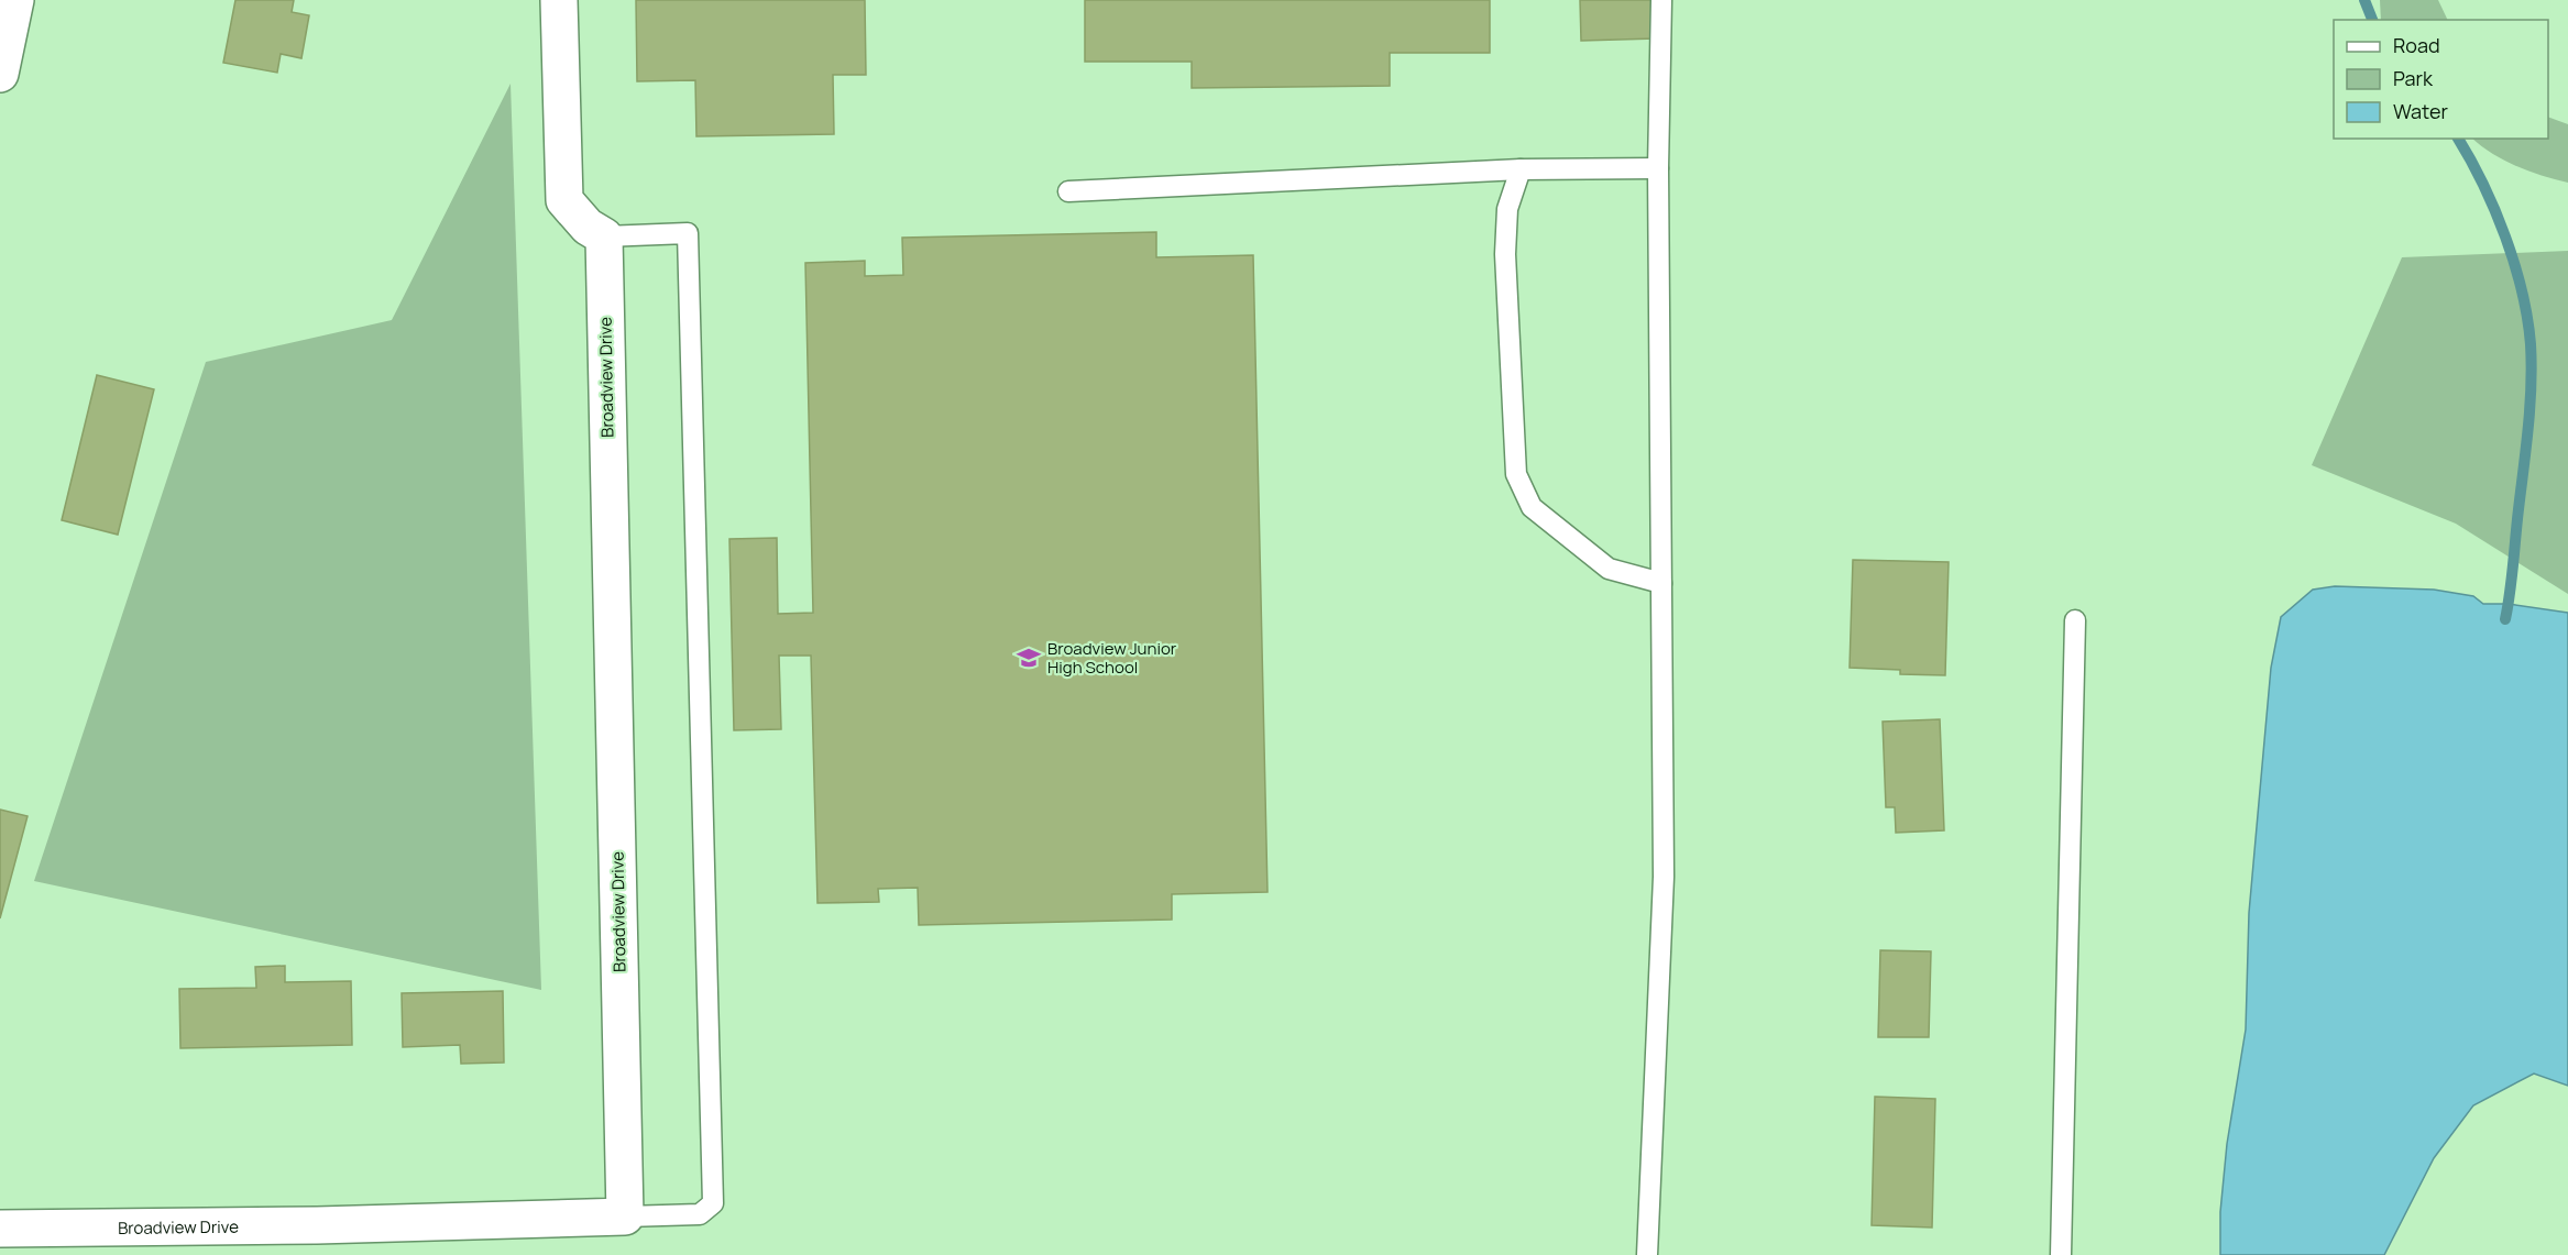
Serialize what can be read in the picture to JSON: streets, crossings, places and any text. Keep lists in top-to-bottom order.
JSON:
{
  "streets": {
    "street": ["Broadview Drive"]
  },
  "places": {
    "school or university": ["Broadview Junior High School"]
  },
  "legend": ["Road", "Park", "Water"]
}
